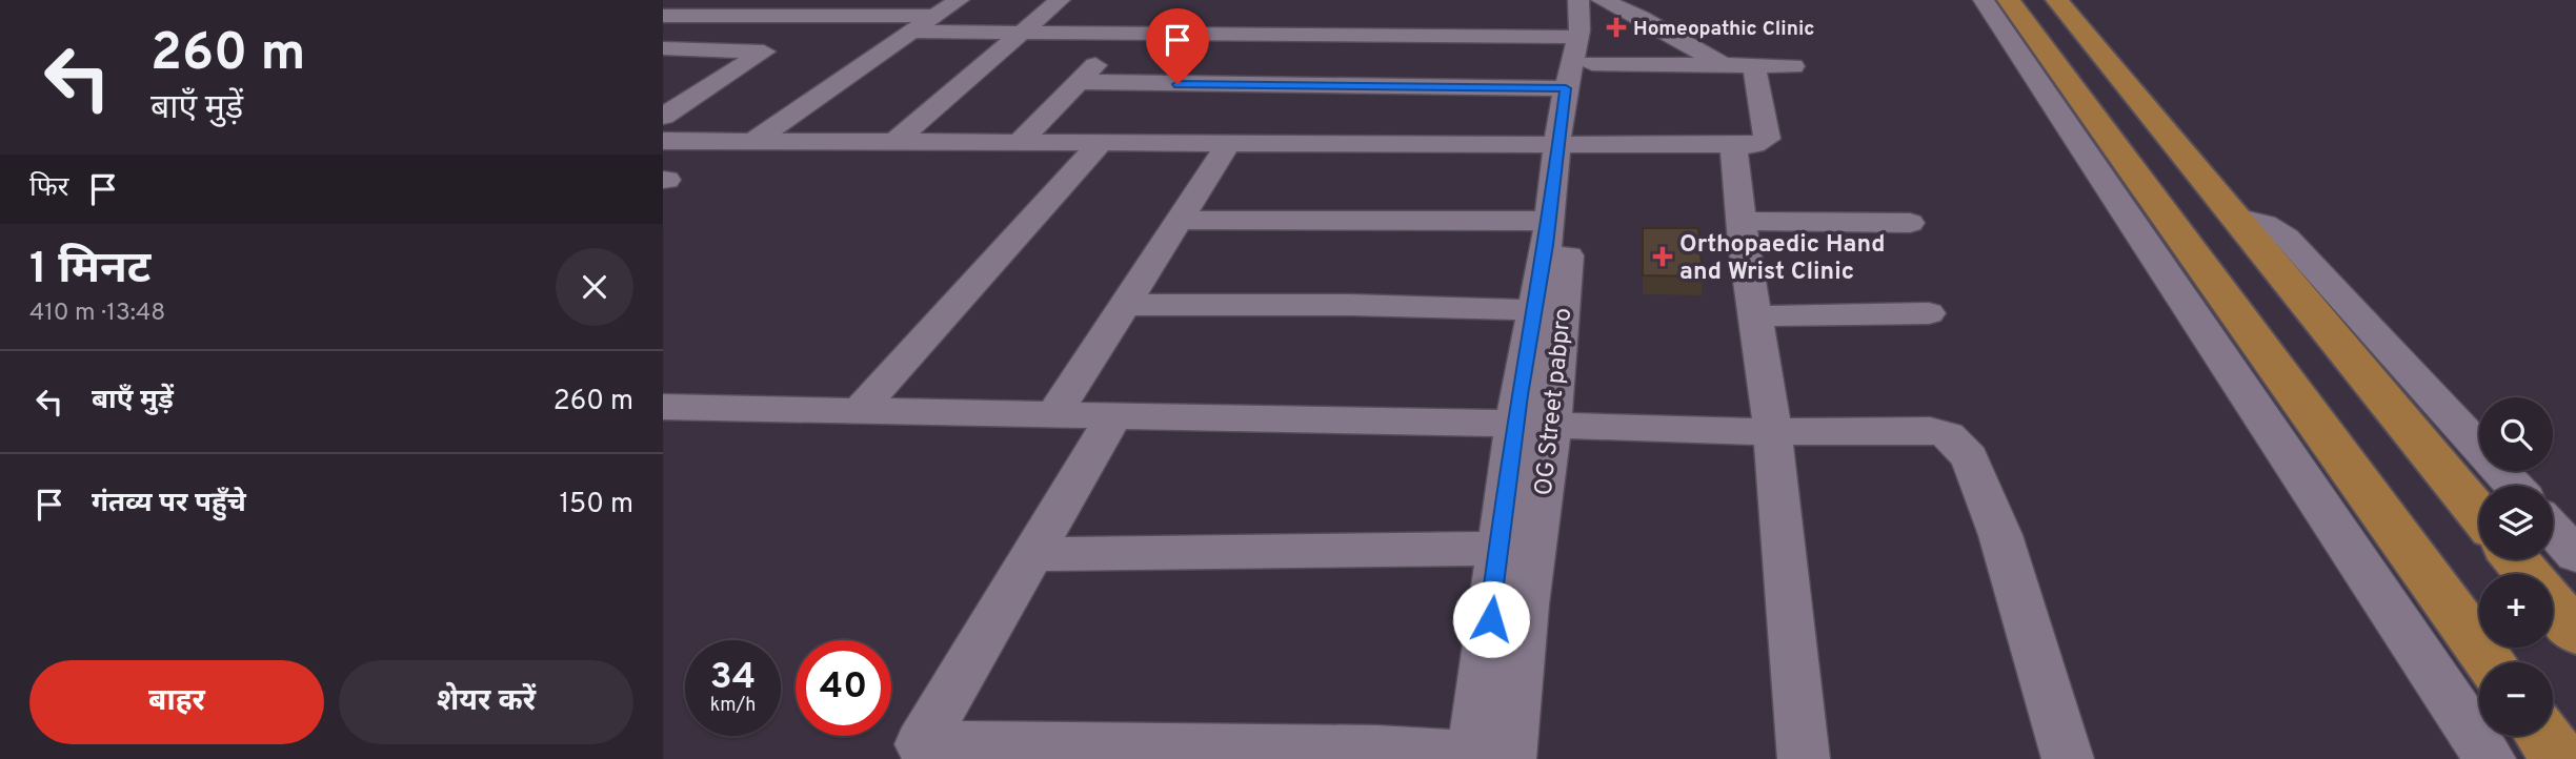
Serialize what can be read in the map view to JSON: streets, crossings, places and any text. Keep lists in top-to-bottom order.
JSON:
{
  "streets": {
    "street": ["OG Street pabpro"]
  },
  "places": {
    "health": ["Homeopathic Clinic", "Orthopaedic Hand and Wrist Clinic"]
  },
  "page": {
    "turn": ["260 m", "बाएँ मुड़ें"],
    "then": "फिर",
    "heading": ["1 मिनट", "410 m · 13:48"],
    "list": [
      {
        "name": "बाएँ मुड़ें",
        "value": "260 m"
      },
      {
        "name": "गंतव्य पर पहुँचे",
        "value": "150 m"
      }
    ],
    "map_buttons": ["+", "−"],
    "speed": "34 km/h",
    "limit": "40",
    "buttons": ["बाहर", "शेयर करें"]
  }
}
